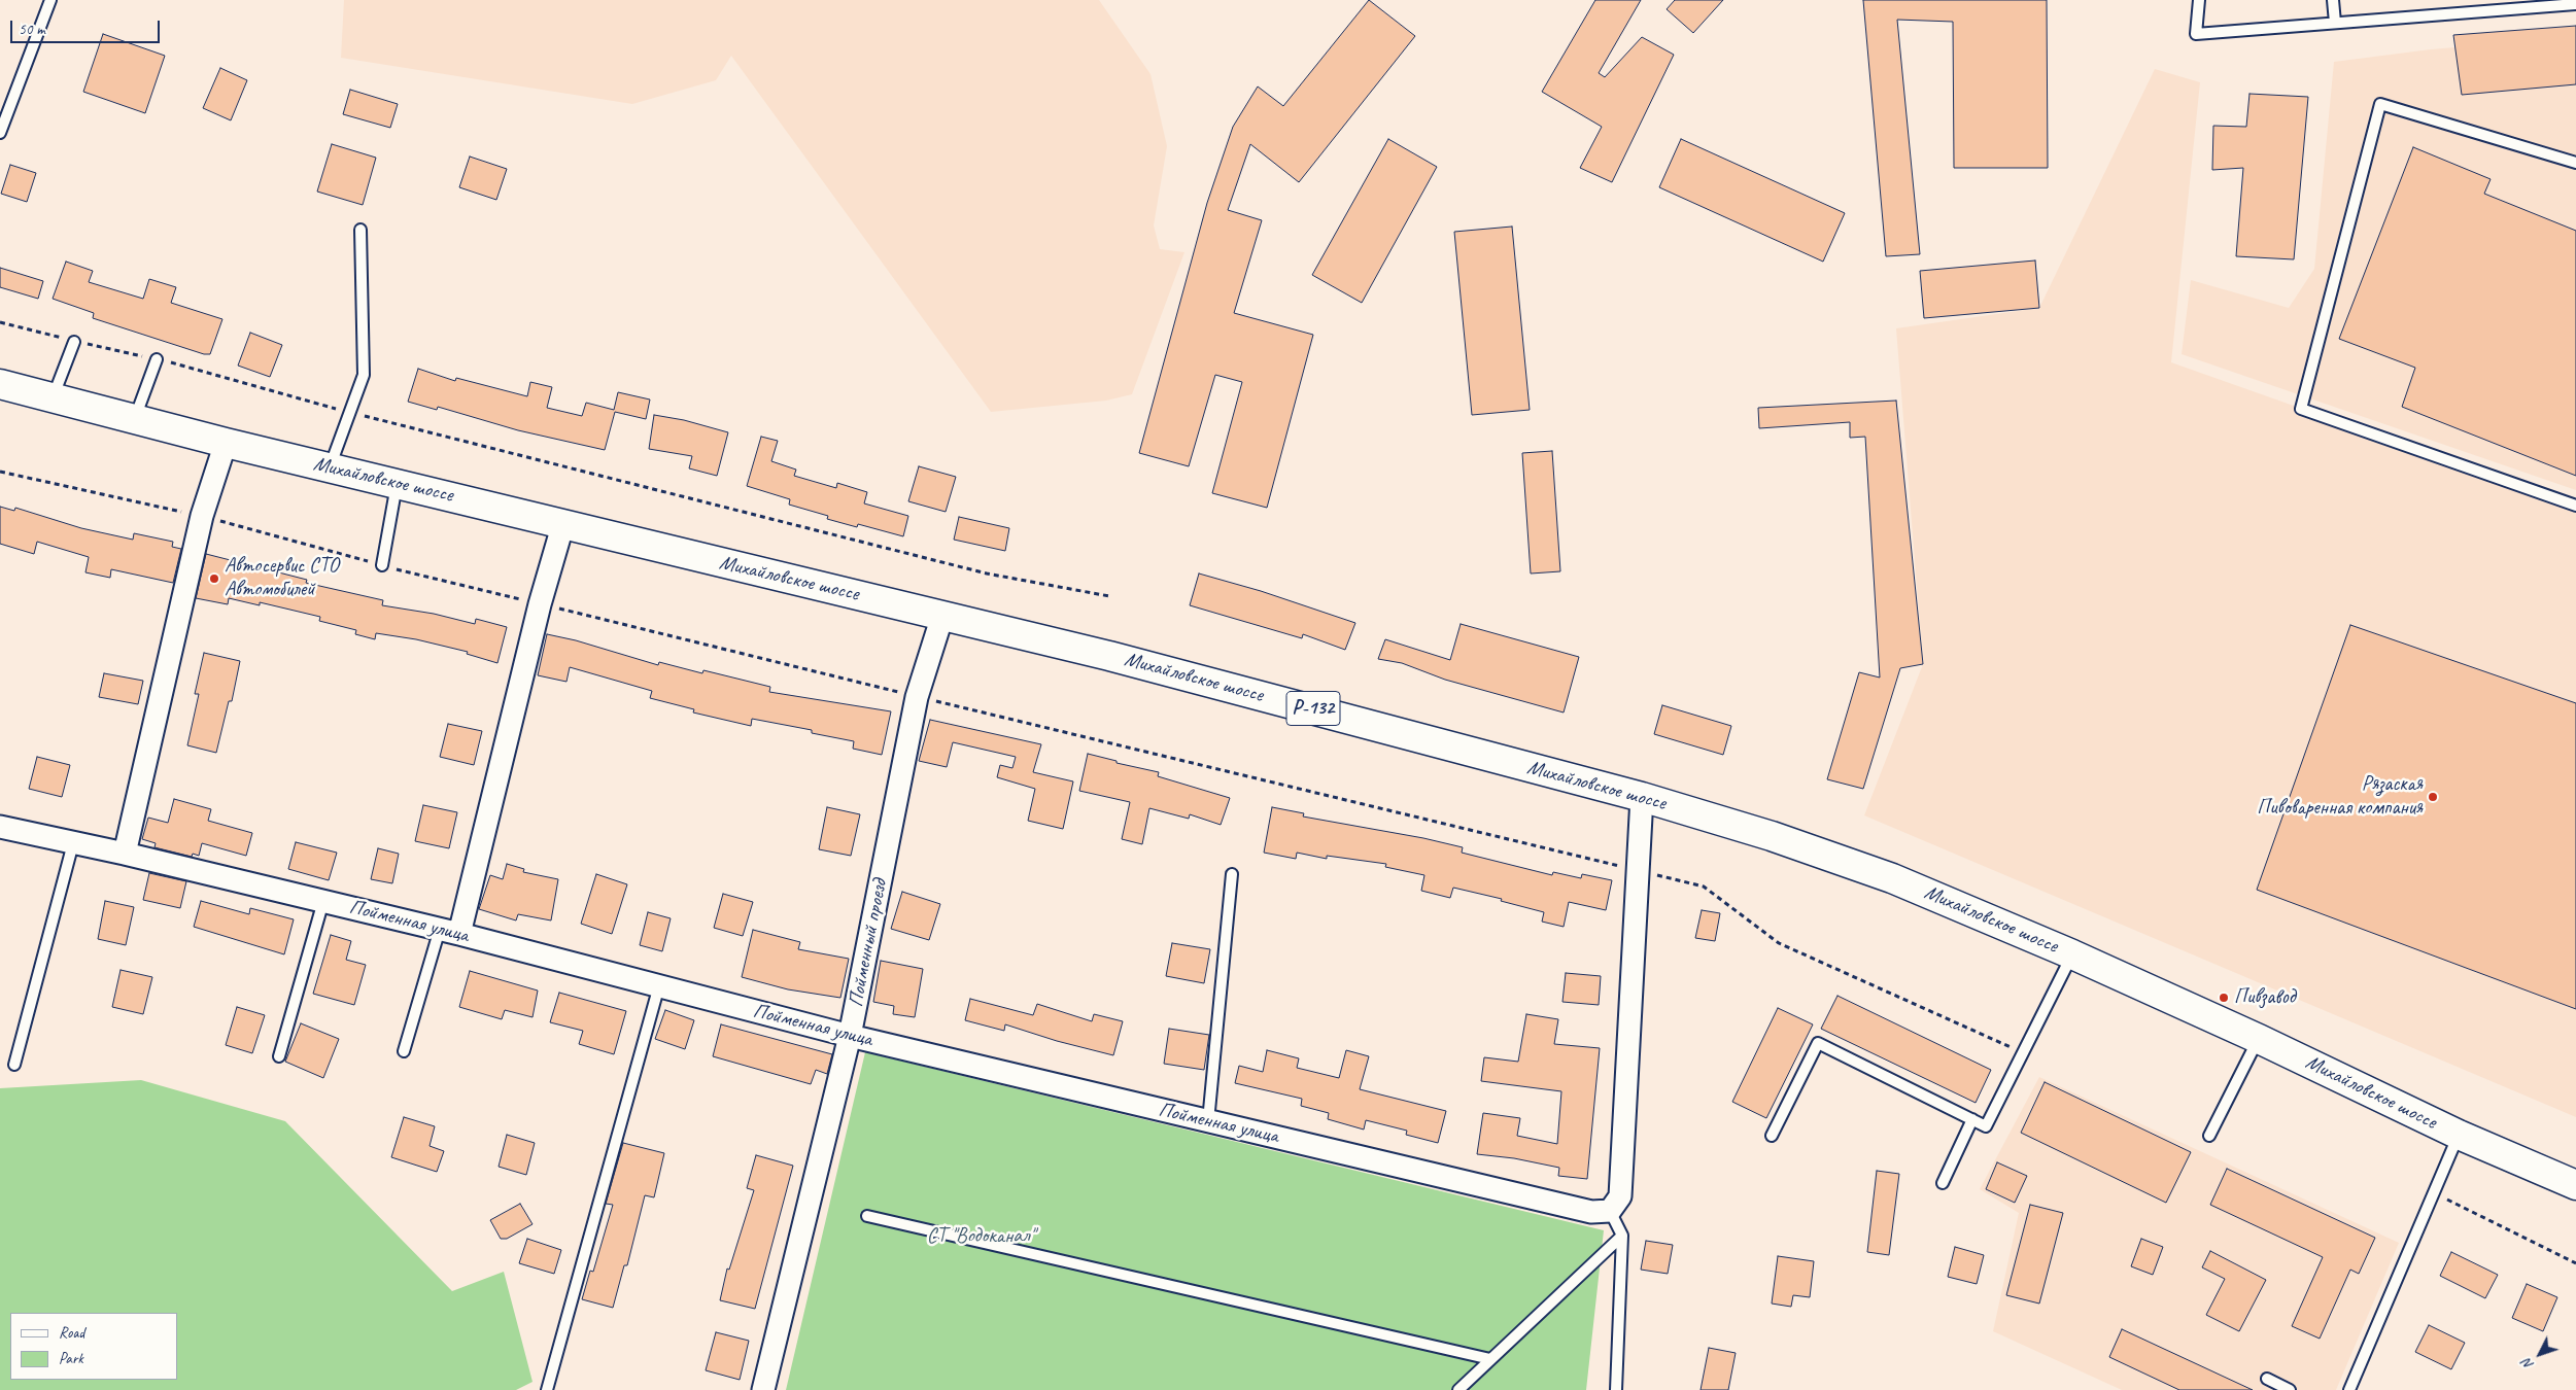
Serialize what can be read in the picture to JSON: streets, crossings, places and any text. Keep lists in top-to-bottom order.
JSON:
{
  "streets": {
    "main road": ["Михайловское шоссе", "Р-132"],
    "street": ["Пойменная улица", "Пойменный проезд"]
  },
  "crossings": [
    ["Михайловское шоссе", "Пойменный проезд"],
    ["Пойменная улица", "Пойменный проезд"]
  ],
  "parks": ["СТ \"Водоканал\""],
  "places": ["Автосервис СТО Автомобилей", "Рязаская Пивоваренная компания", "Пивзавод"],
  "legend": ["Road", "Park"],
  "scale_bar": "50 m",
  "north": "bottom left"
}
